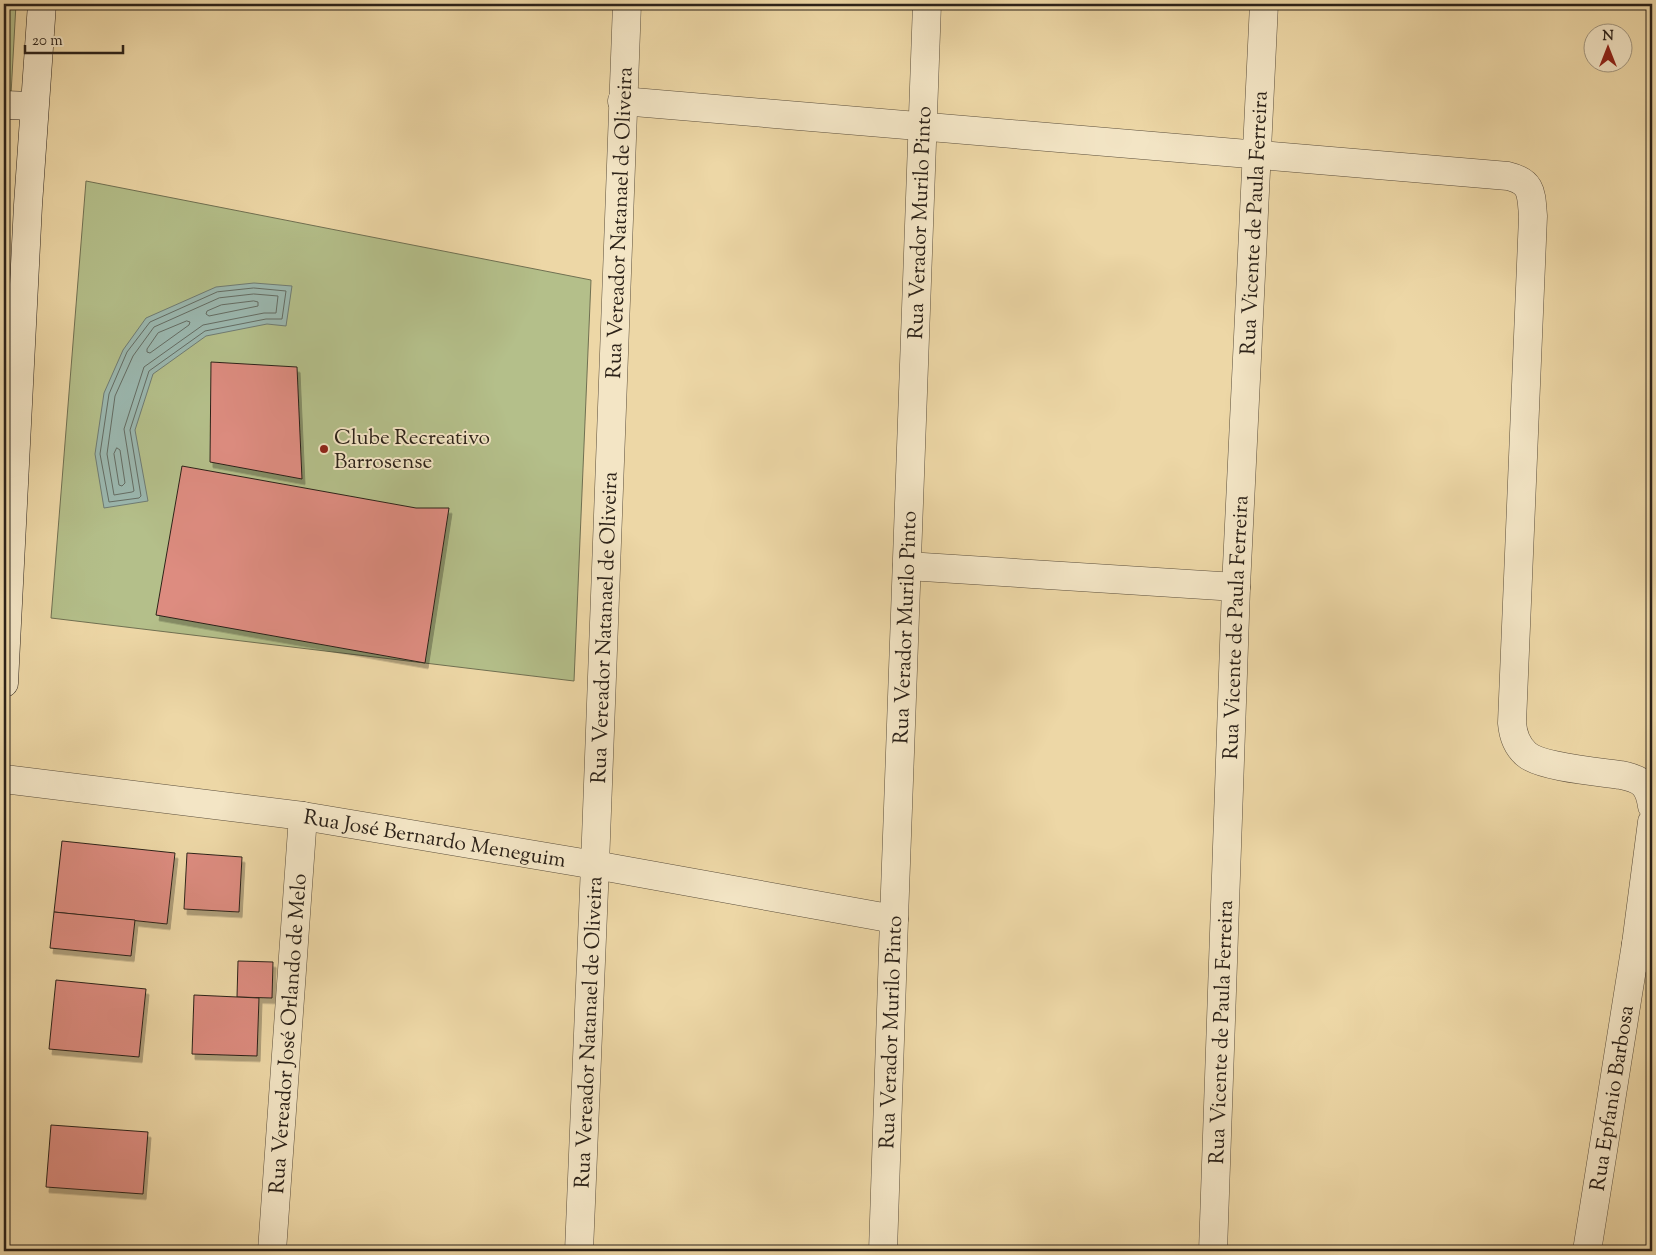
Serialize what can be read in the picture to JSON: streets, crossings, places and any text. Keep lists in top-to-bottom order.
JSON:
{
  "streets": {
    "street": [
      "Rua Vereador Natanael de Oliveira",
      "Rua Verador Murilo Pinto",
      "Rua Vicente de Paula Ferreira",
      "Rua José Bernardo Meneguim",
      "Rua Vereador José Orlando de Melo",
      "Rua Epfanio Barbosa"
    ]
  },
  "crossings": [
    ["Rua Vereador Natanael de Oliveira", "Rua José Bernardo Meneguim"],
    ["Rua Verador Murilo Pinto", "Rua José Bernardo Meneguim"],
    ["Rua José Bernardo Meneguim", "Rua Vereador José Orlando de Melo"]
  ],
  "places": ["Clube Recreativo Barrosense"],
  "scale_bar": "20 m",
  "north": "top"
}
